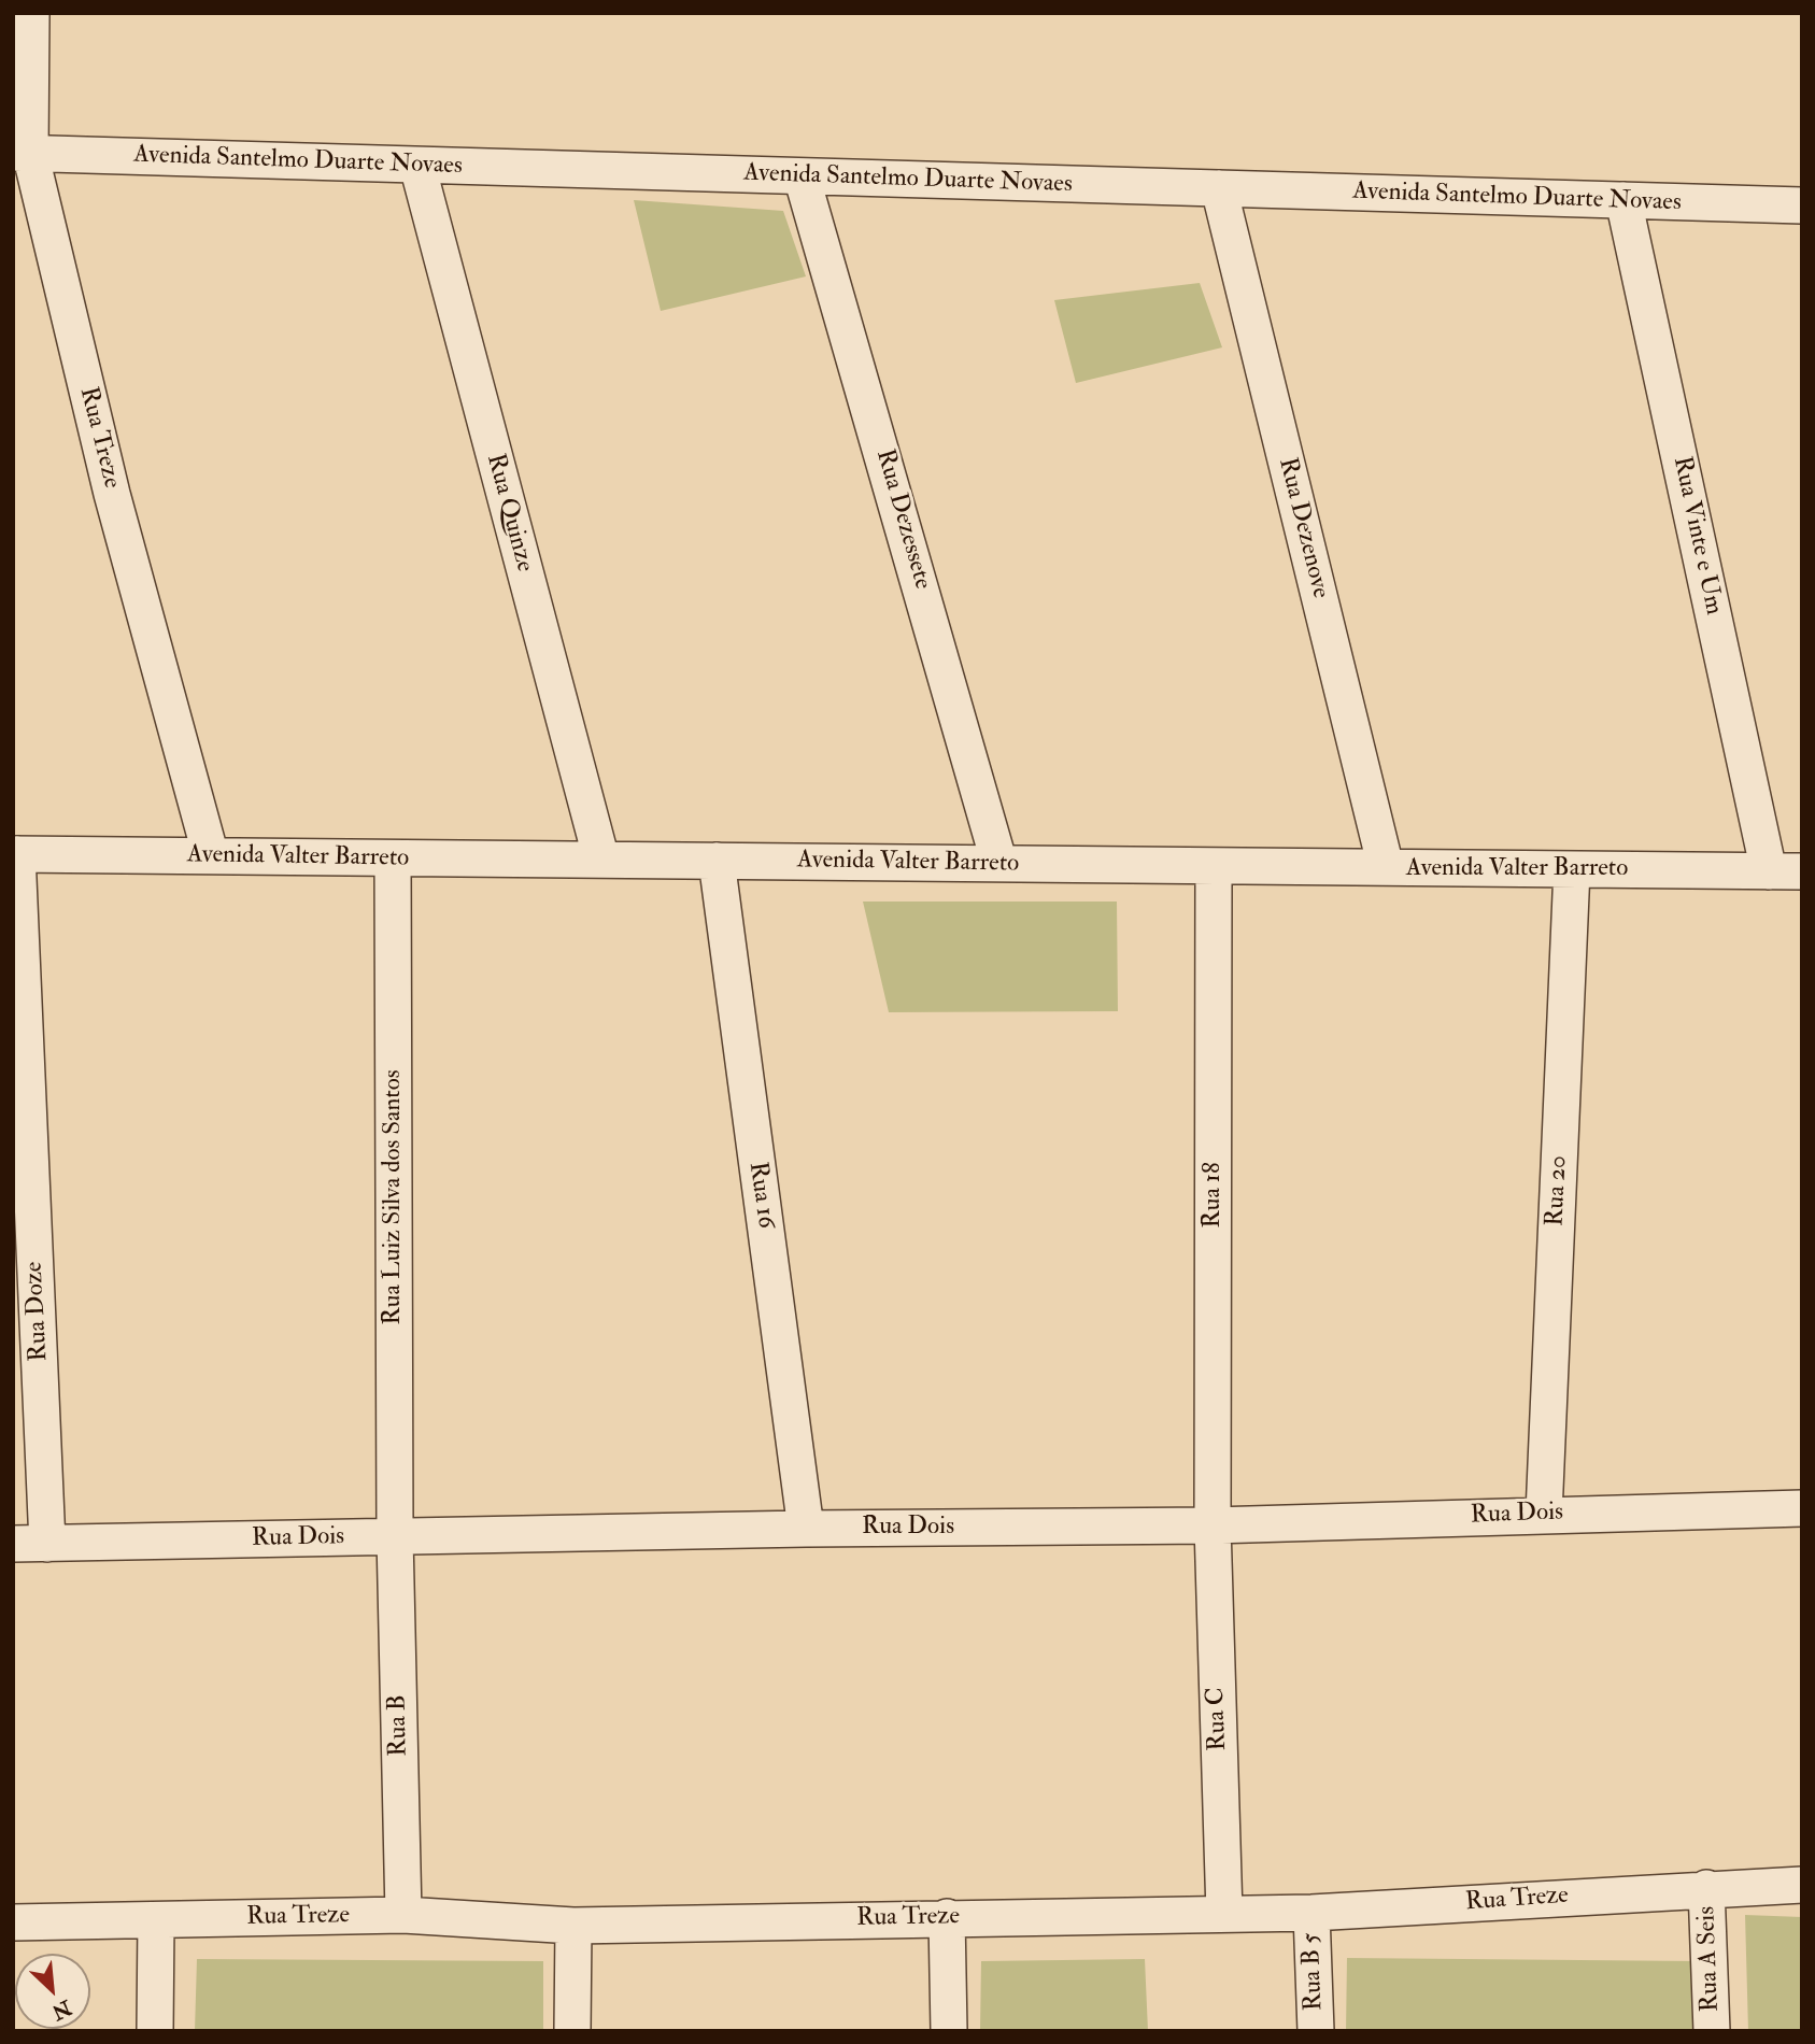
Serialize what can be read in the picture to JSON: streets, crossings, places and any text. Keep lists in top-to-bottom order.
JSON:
{
  "streets": {
    "street": [
      "Avenida Santelmo Duarte Novaes",
      "Rua Treze",
      "Rua Quinze",
      "Rua Dezessete",
      "Rua Dezenove",
      "Rua Vinte e Um",
      "Avenida Valter Barreto",
      "Rua 20",
      "Rua 16",
      "Rua 18",
      "Rua Luiz Silva dos Santos",
      "Rua Doze",
      "Rua Dois",
      "Rua C",
      "Rua B",
      "Rua A Seis",
      "Rua B 5"
    ]
  },
  "crossings": [
    ["Avenida Santelmo Duarte Novaes", "Rua Treze"],
    ["Avenida Santelmo Duarte Novaes", "Rua Quinze"],
    ["Avenida Santelmo Duarte Novaes", "Rua Dezessete"],
    ["Avenida Santelmo Duarte Novaes", "Rua Dezenove"],
    ["Avenida Santelmo Duarte Novaes", "Rua Vinte e Um"],
    ["Rua Treze", "Avenida Valter Barreto"],
    ["Rua Treze", "Rua C"],
    ["Rua Treze", "Rua B"],
    ["Rua Treze", "Rua A Seis"],
    ["Rua Treze", "Rua B 5"],
    ["Rua Quinze", "Avenida Valter Barreto"],
    ["Rua Dezessete", "Avenida Valter Barreto"],
    ["Rua Dezenove", "Avenida Valter Barreto"],
    ["Rua Vinte e Um", "Avenida Valter Barreto"],
    ["Avenida Valter Barreto", "Rua 20"],
    ["Avenida Valter Barreto", "Rua 16"],
    ["Avenida Valter Barreto", "Rua 18"],
    ["Avenida Valter Barreto", "Rua Luiz Silva dos Santos"],
    ["Avenida Valter Barreto", "Rua Doze"],
    ["Rua 20", "Rua Dois"],
    ["Rua 16", "Rua Dois"],
    ["Rua 18", "Rua Dois"],
    ["Rua 18", "Rua C"],
    ["Rua Luiz Silva dos Santos", "Rua Dois"],
    ["Rua Luiz Silva dos Santos", "Rua B"],
    ["Rua Doze", "Rua Dois"],
    ["Rua Dois", "Rua C"],
    ["Rua Dois", "Rua B"]
  ],
  "north": "bottom right"
}
